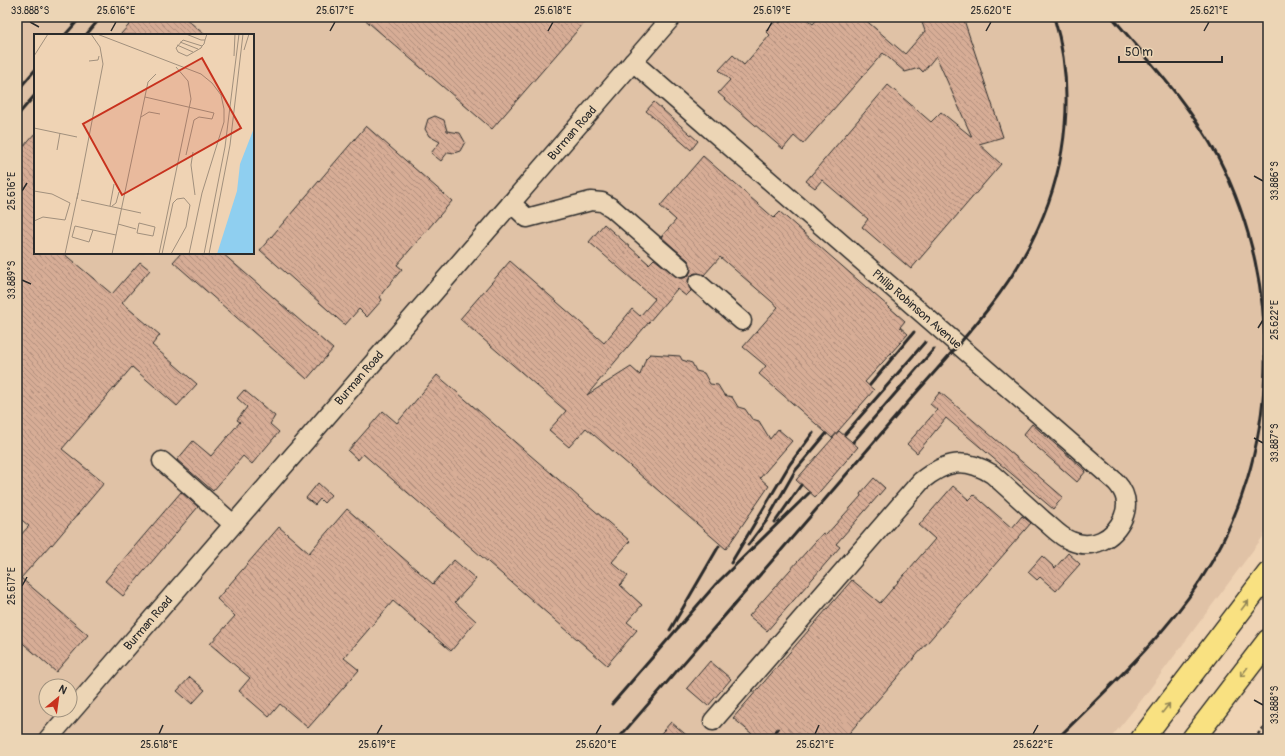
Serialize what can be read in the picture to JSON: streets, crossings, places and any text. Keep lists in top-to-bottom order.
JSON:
{
  "streets": {
    "street": ["Burman Road", "Philip Robinson Avenue"]
  },
  "crossings": [
    ["Burman Road", "Philip Robinson Avenue"]
  ],
  "scale_bar": "50 m",
  "north": "top right",
  "coordinates": [
    "33.888°S",
    "25.616°E",
    "25.617°E",
    "25.618°E",
    "25.619°E",
    "25.620°E",
    "25.621°E",
    "33.886°S",
    "33.889°S",
    "25.622°E",
    "33.887°S"
  ]
}
